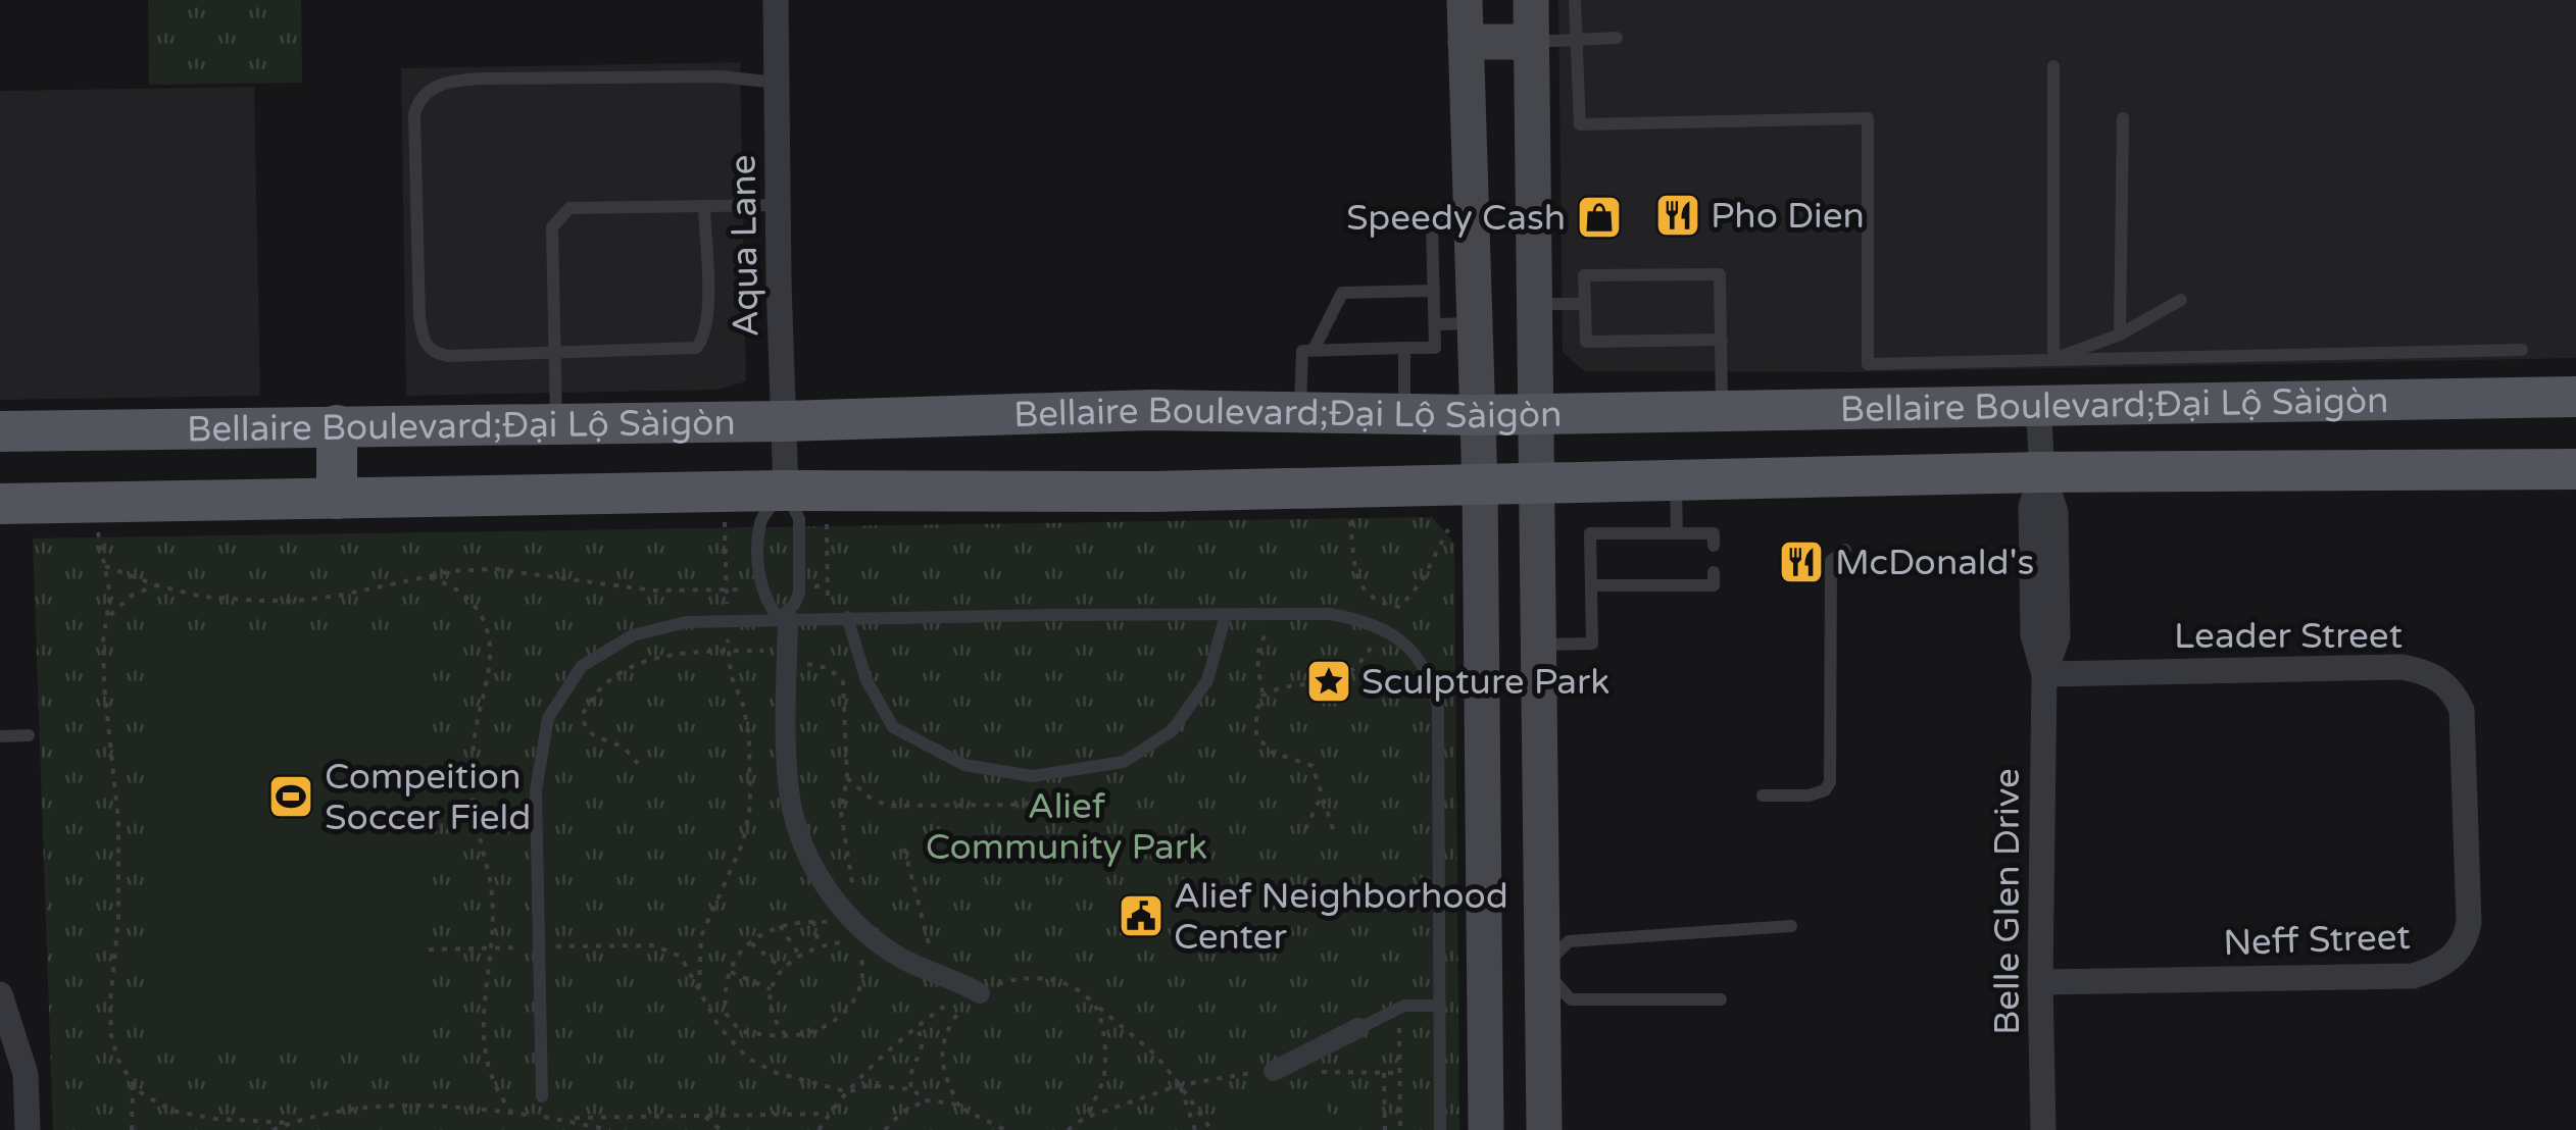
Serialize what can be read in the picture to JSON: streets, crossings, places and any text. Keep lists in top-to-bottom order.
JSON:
{
  "streets": {
    "main road": ["Bellaire Boulevard;Đại Lộ Sàigòn"],
    "street": [
      "Aqua Lane",
      "Leader Street",
      "Belle Glen Drive",
      "Neff Street"
    ]
  },
  "crossings": [
    ["Aqua Lane", "Bellaire Boulevard;Đại Lộ Sàigòn"],
    ["Bellaire Boulevard;Đại Lộ Sàigòn", "Belle Glen Drive"],
    ["Leader Street", "Belle Glen Drive"],
    ["Leader Street", "Neff Street"],
    ["Belle Glen Drive", "Neff Street"]
  ],
  "parks": ["Alief Community Park"],
  "places": {
    "restaurant": ["Pho Dien", "McDonald's"],
    "shop": ["Speedy Cash"],
    "place": ["Sculpture Park"],
    "sports": ["Compeition Soccer Field"],
    "public building": ["Alief Neighborhood Center"]
  }
}
